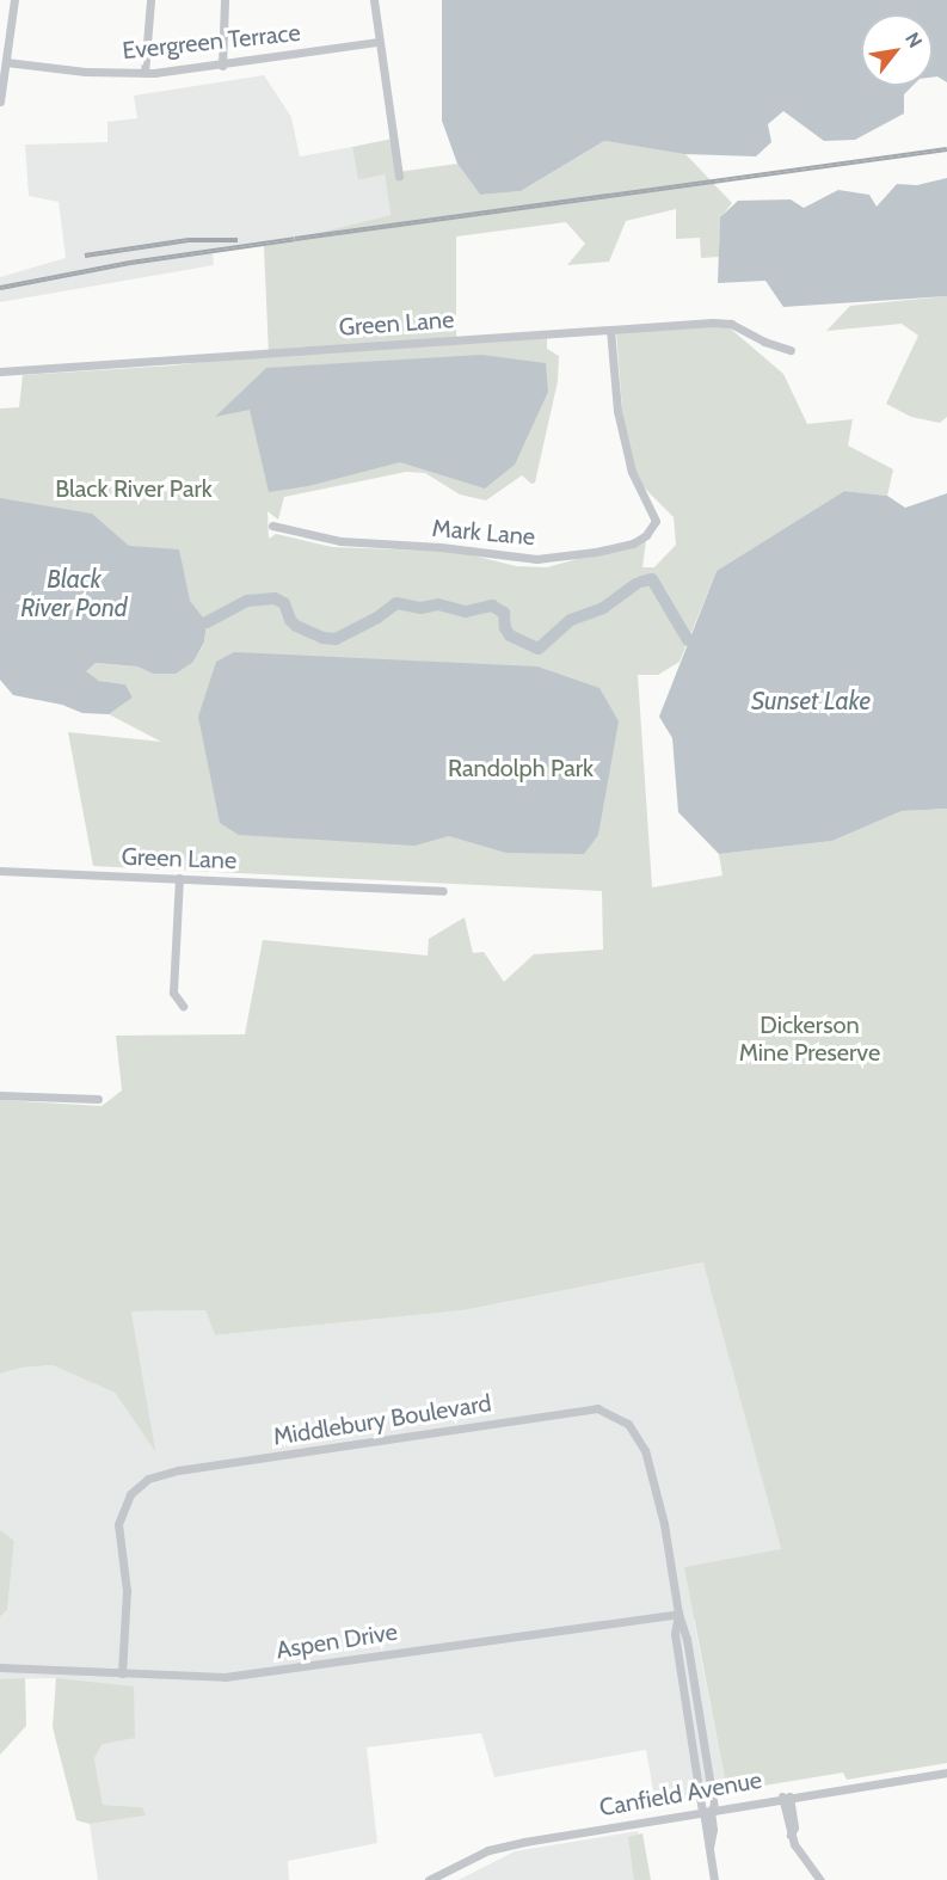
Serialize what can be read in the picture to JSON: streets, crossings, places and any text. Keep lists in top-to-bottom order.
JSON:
{
  "streets": {
    "street": [
      "Evergreen Terrace",
      "Green Lane",
      "Mark Lane",
      "Middlebury Boulevard",
      "Aspen Drive",
      "Canfield Avenue"
    ]
  },
  "crossings": [
    ["Green Lane", "Mark Lane"],
    ["Middlebury Boulevard", "Aspen Drive"],
    ["Middlebury Boulevard", "Canfield Avenue"]
  ],
  "water": ["Black River Pond", "Sunset Lake"],
  "parks": ["Black River Park", "Randolph Park", "Dickerson Mine Preserve"],
  "north": "top right"
}
